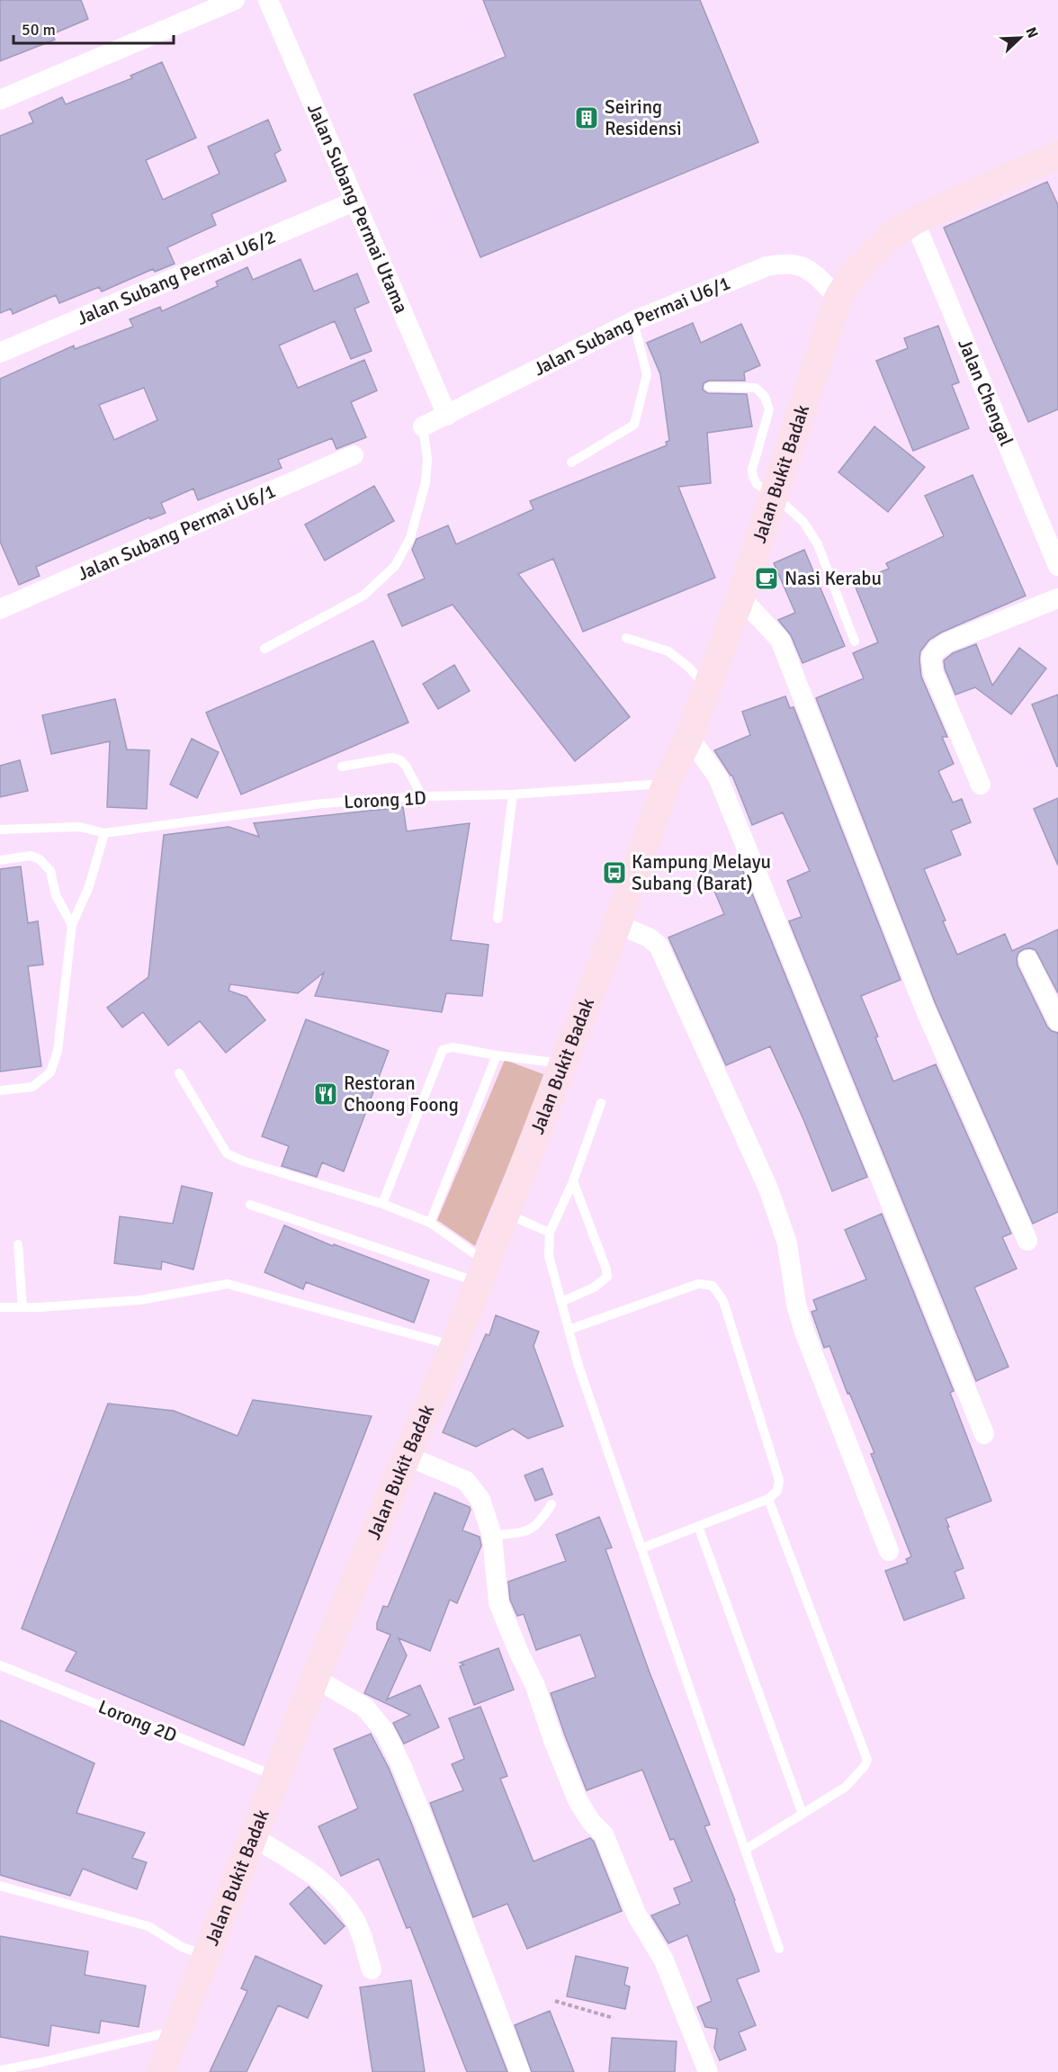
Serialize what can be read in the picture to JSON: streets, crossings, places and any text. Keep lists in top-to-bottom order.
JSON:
{
  "streets": {
    "main road": ["Jalan Bukit Badak"],
    "street": [
      "Jalan Subang Permai Utama",
      "Jalan Subang Permai U6/2",
      "Jalan Subang Permai U6/1",
      "Jalan Chengal"
    ],
    "lane": ["Lorong 1D", "Lorong 2D"]
  },
  "crossings": [
    ["Jalan Subang Permai Utama", "Jalan Subang Permai U6/2"],
    ["Jalan Subang Permai Utama", "Jalan Subang Permai U6/1"],
    ["Jalan Subang Permai U6/1", "Jalan Bukit Badak"],
    ["Jalan Chengal", "Jalan Bukit Badak"],
    ["Jalan Bukit Badak", "Lorong 1D"],
    ["Jalan Bukit Badak", "Lorong 2D"]
  ],
  "places": {
    "building": ["Seiring Residensi"],
    "cafe": ["Nasi Kerabu"],
    "bus stop": ["Kampung Melayu Subang (Barat)"],
    "restaurant": ["Restoran Choong Foong"]
  },
  "scale_bar": "50 m",
  "north": "top right"
}
